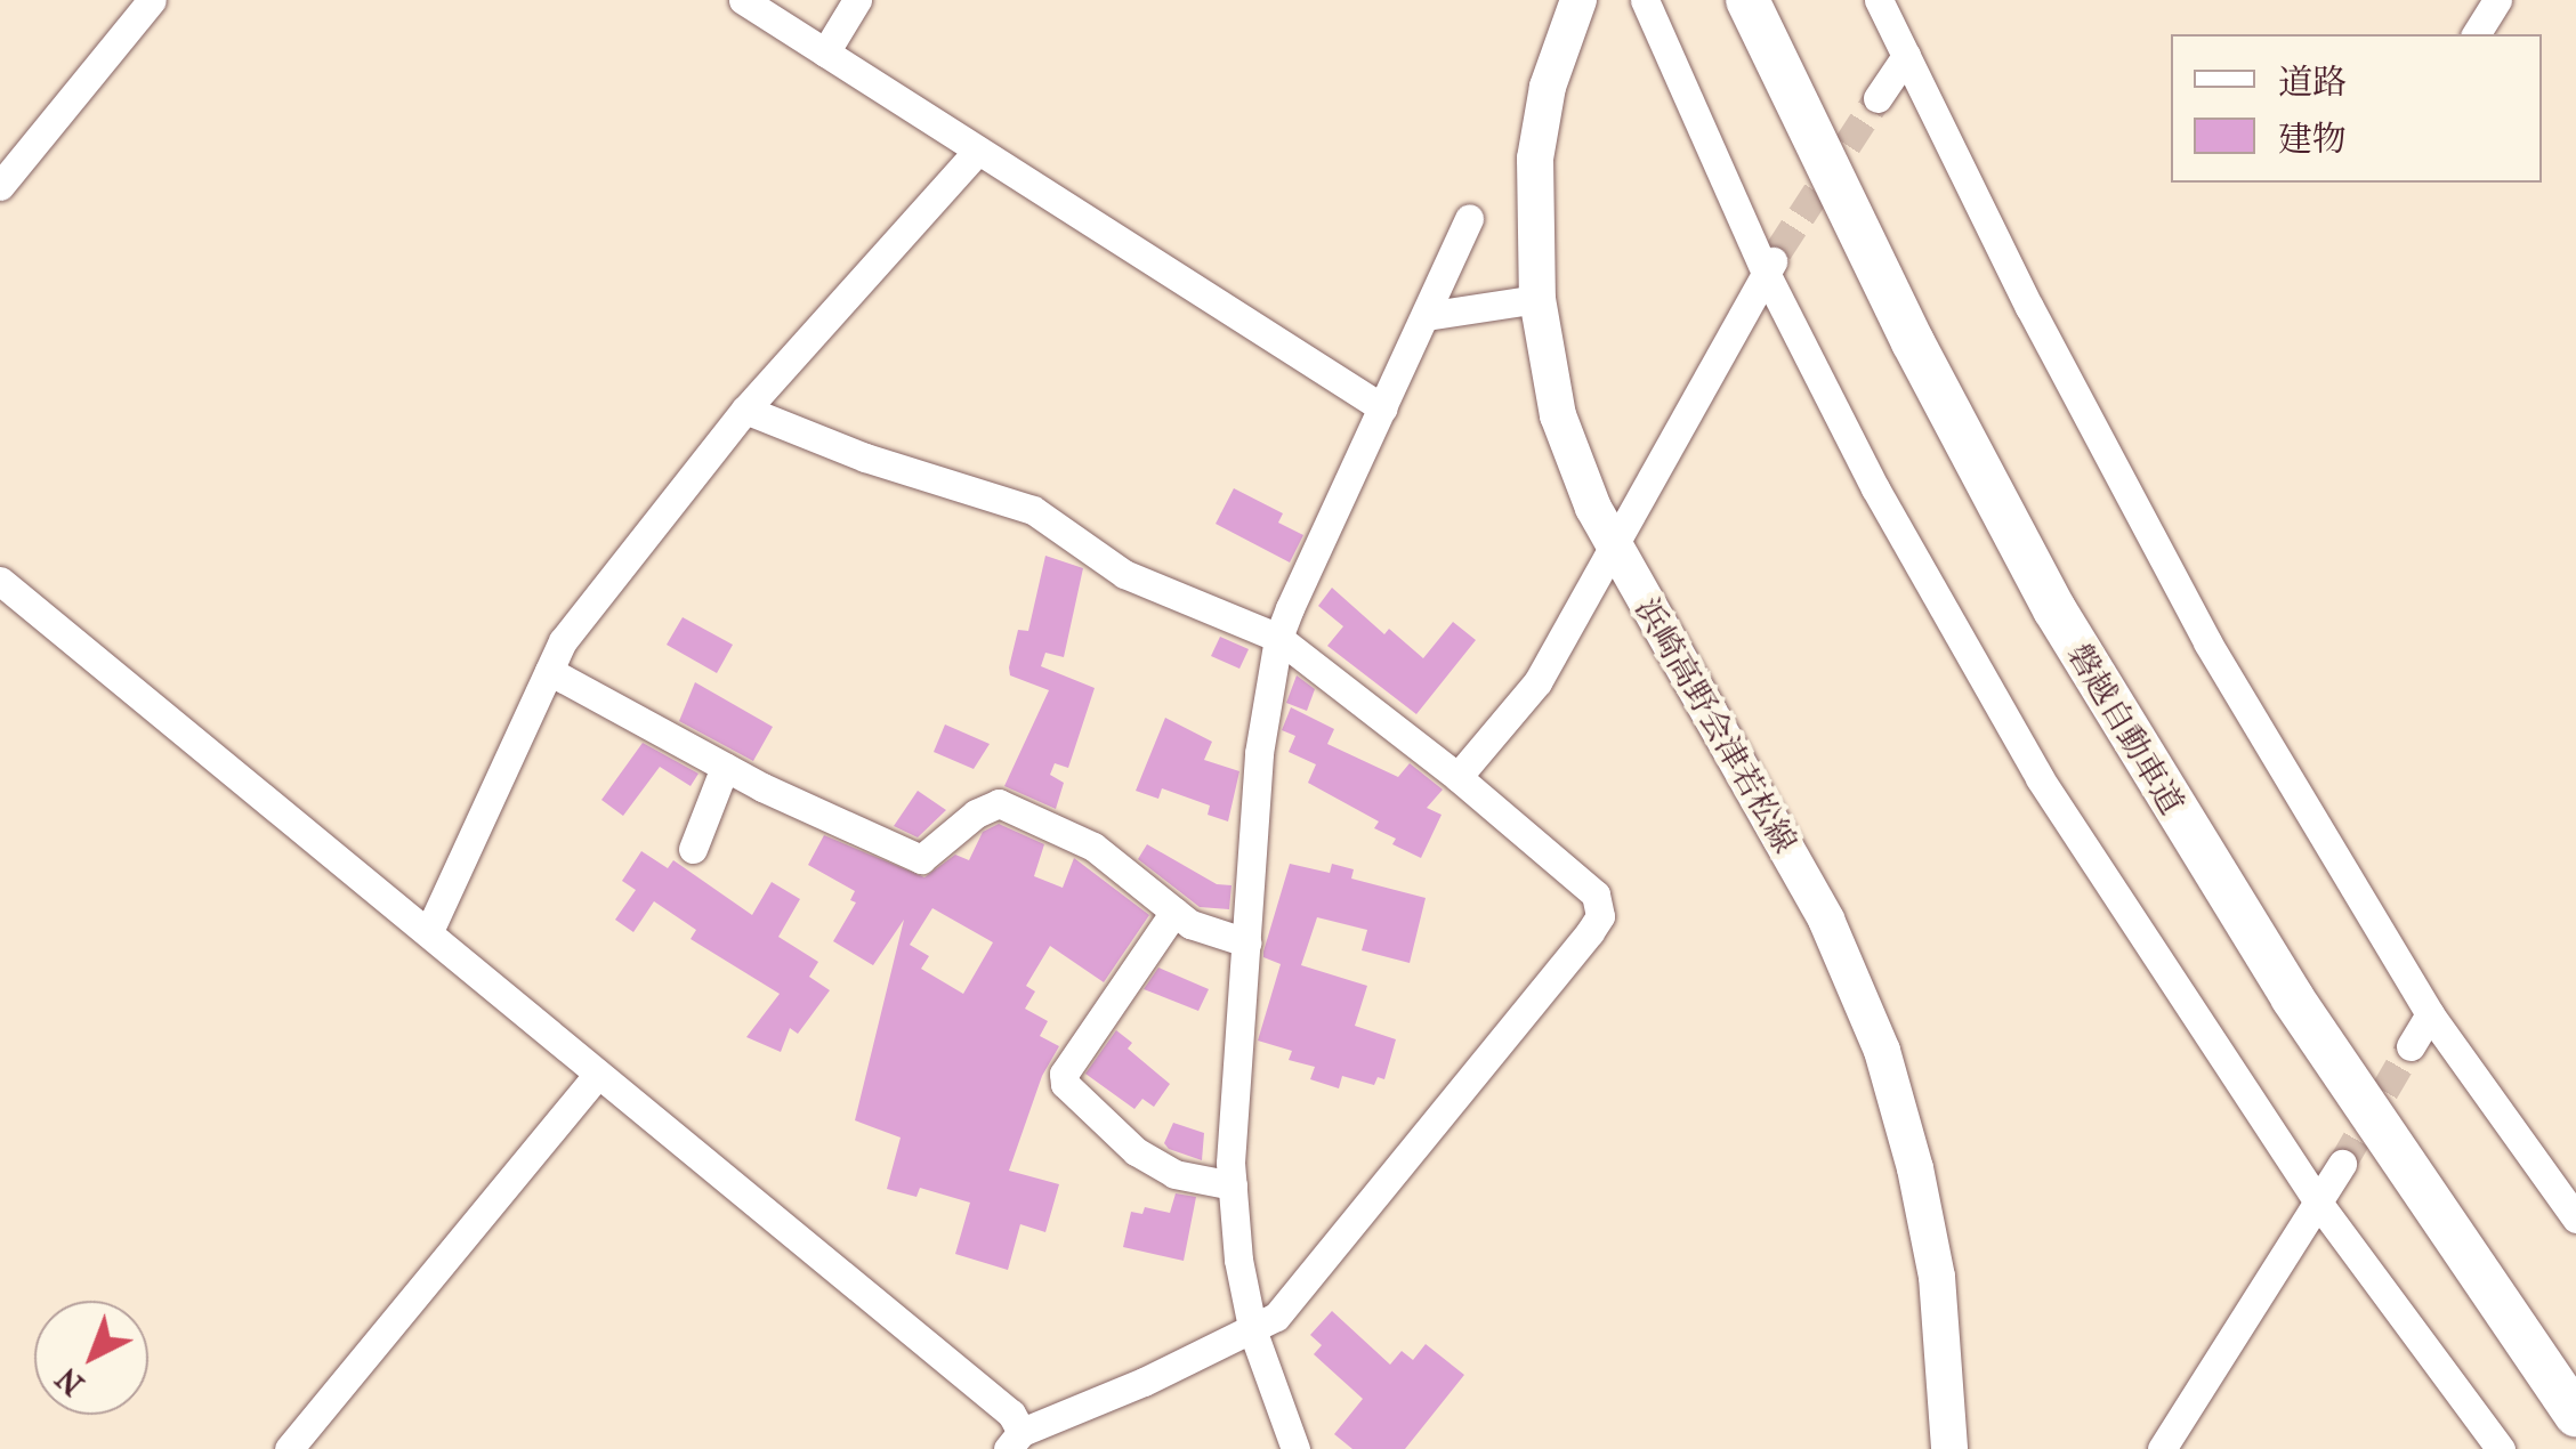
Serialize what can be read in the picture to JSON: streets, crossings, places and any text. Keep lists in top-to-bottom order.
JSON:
{
  "streets": {
    "highway": ["磐越自動車道"],
    "main road": ["浜崎高野会津若松線"]
  },
  "legend": ["道路", "建物"],
  "north": "bottom left"
}
